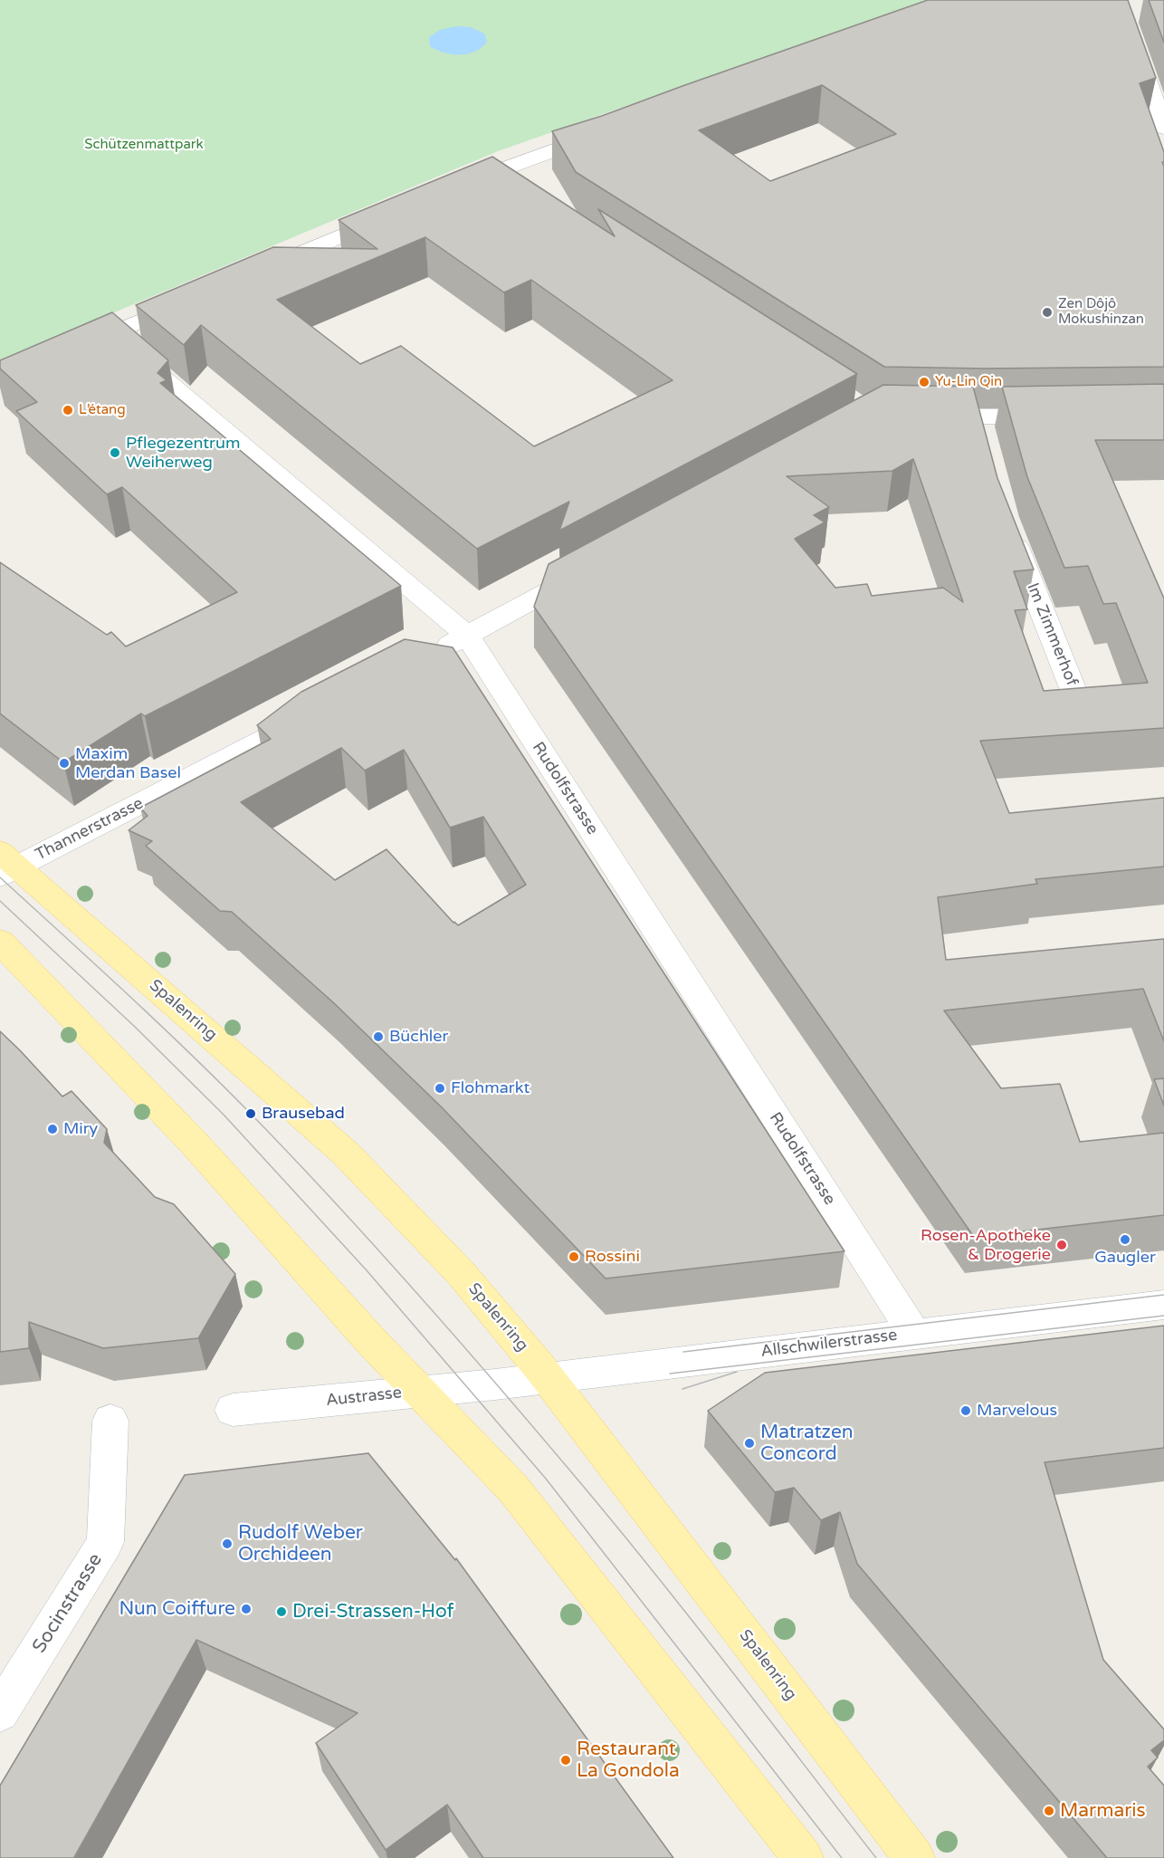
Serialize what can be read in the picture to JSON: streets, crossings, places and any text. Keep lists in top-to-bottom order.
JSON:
{
  "streets": {
    "main road": ["Spalenring"],
    "street": [
      "Im Zimmerhof",
      "Rudolfstrasse",
      "Thannerstrasse",
      "Allschwilerstrasse",
      "Austrasse",
      "Socinstrasse"
    ]
  },
  "crossings": [
    ["Rudolfstrasse", "Allschwilerstrasse"],
    ["Thannerstrasse", "Spalenring"],
    ["Spalenring", "Allschwilerstrasse"],
    ["Allschwilerstrasse", "Austrasse"]
  ],
  "parks": ["Schützenmattpark"],
  "places": [
    "Zen Dôjô Mokushinzan",
    "Yu-Lin Qin",
    "L’étang",
    "Pflegezentrum Weiherweg",
    "Maxim Merdan Basel",
    "Büchler",
    "Flohmarkt",
    "Brausebad",
    "Miry",
    "Gaugler",
    "Rosen-Apotheke & Drogerie",
    "Rossini",
    "Marvelous",
    "Matratzen Concord",
    "Rudolf Weber Orchideen",
    "Nun Coiffure",
    "Drei-Strassen-Hof",
    "Restaurant La Gondola",
    "Marmaris"
  ]
}
